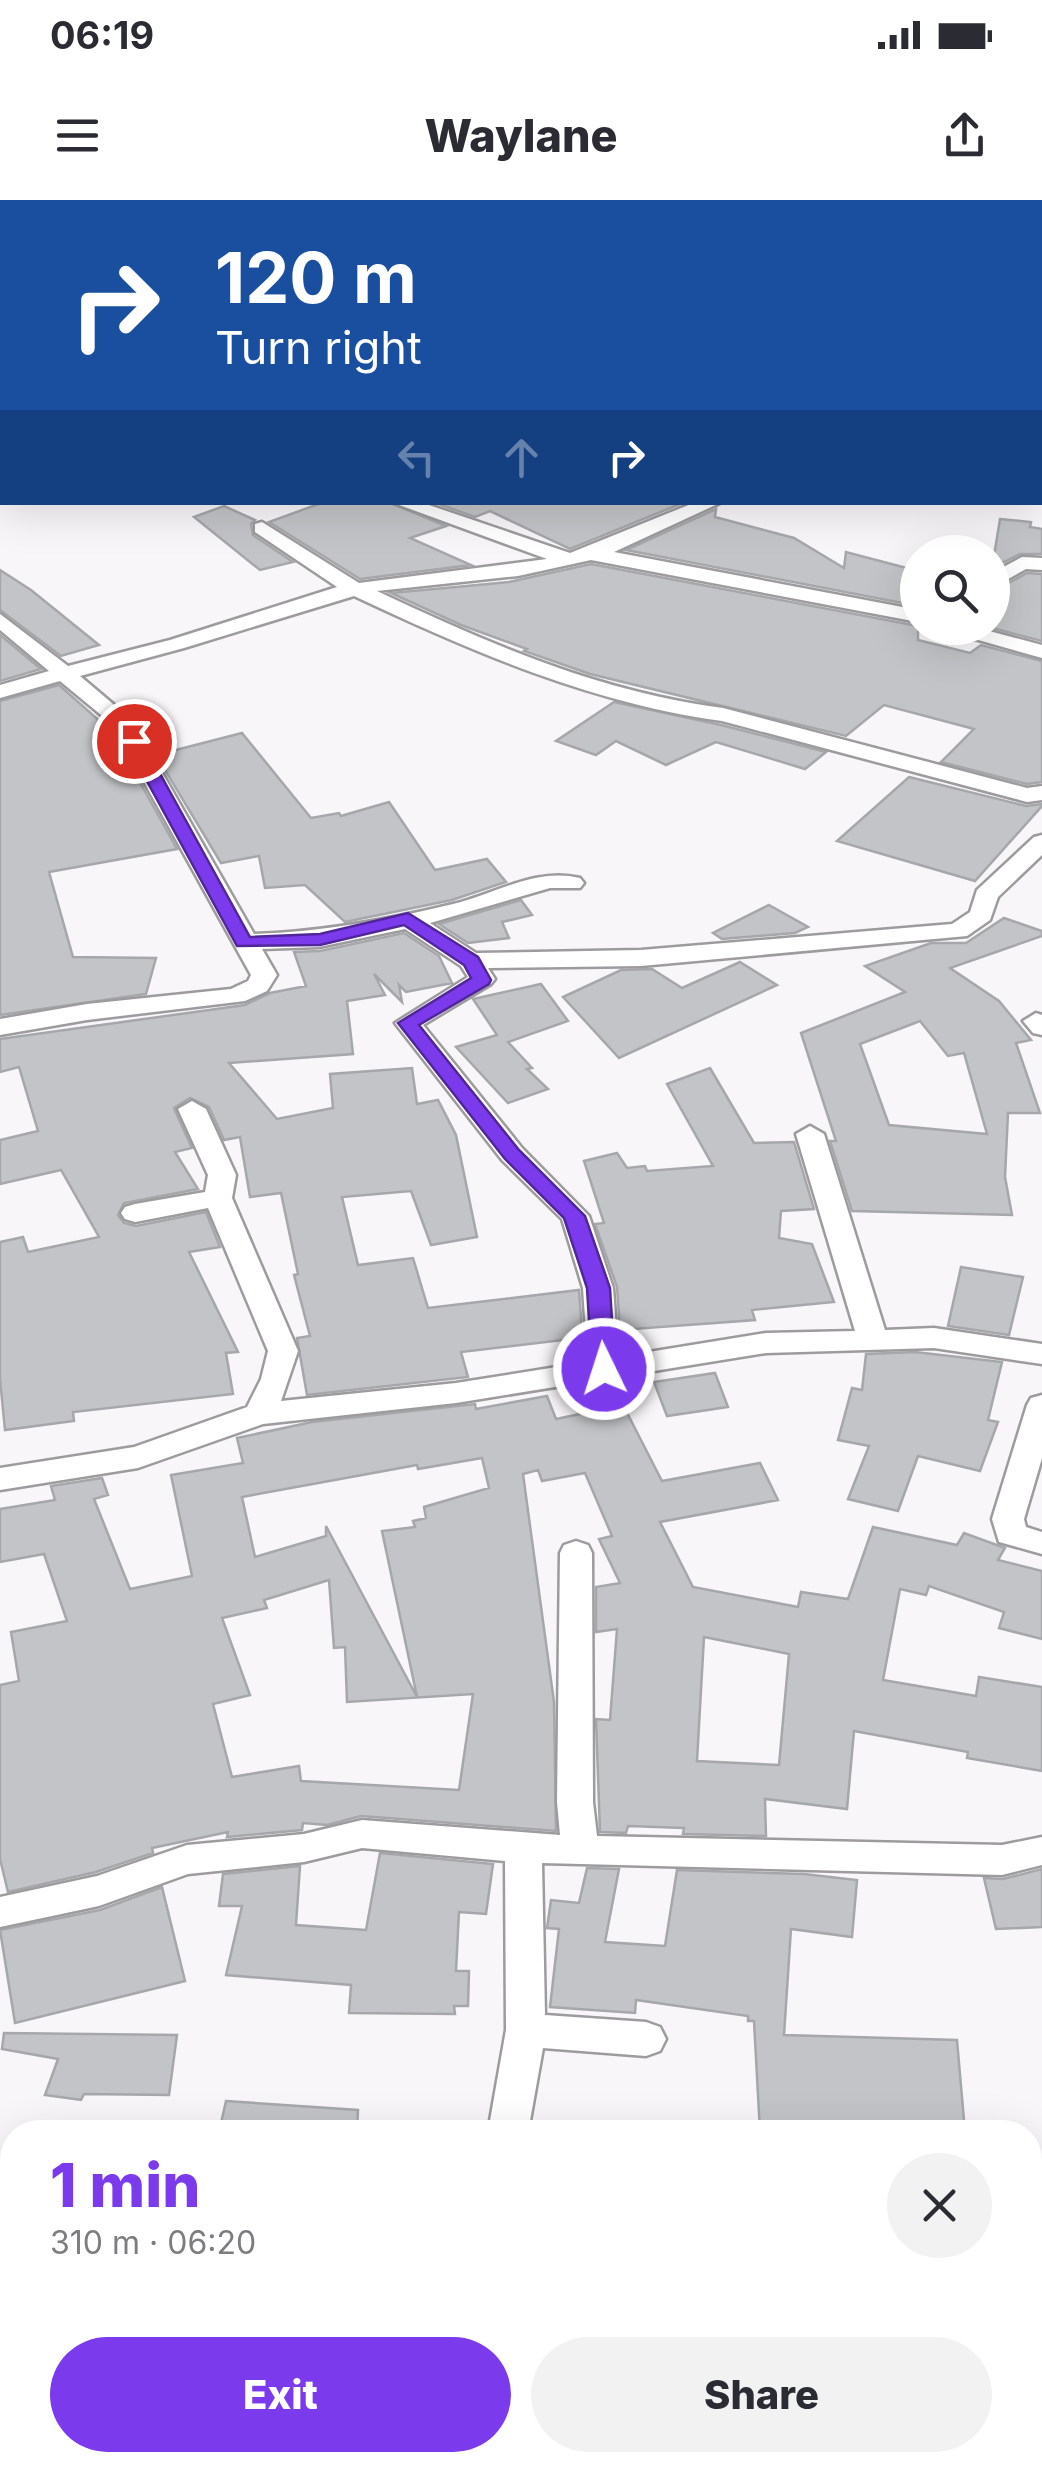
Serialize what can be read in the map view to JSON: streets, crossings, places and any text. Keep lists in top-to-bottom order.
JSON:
{
  "page": {
    "status": "06:19",
    "header": "Waylane",
    "turn": ["120 m", "Turn right"],
    "heading": ["1 min", "310 m · 06:20"],
    "buttons": ["Exit", "Share"]
  }
}
